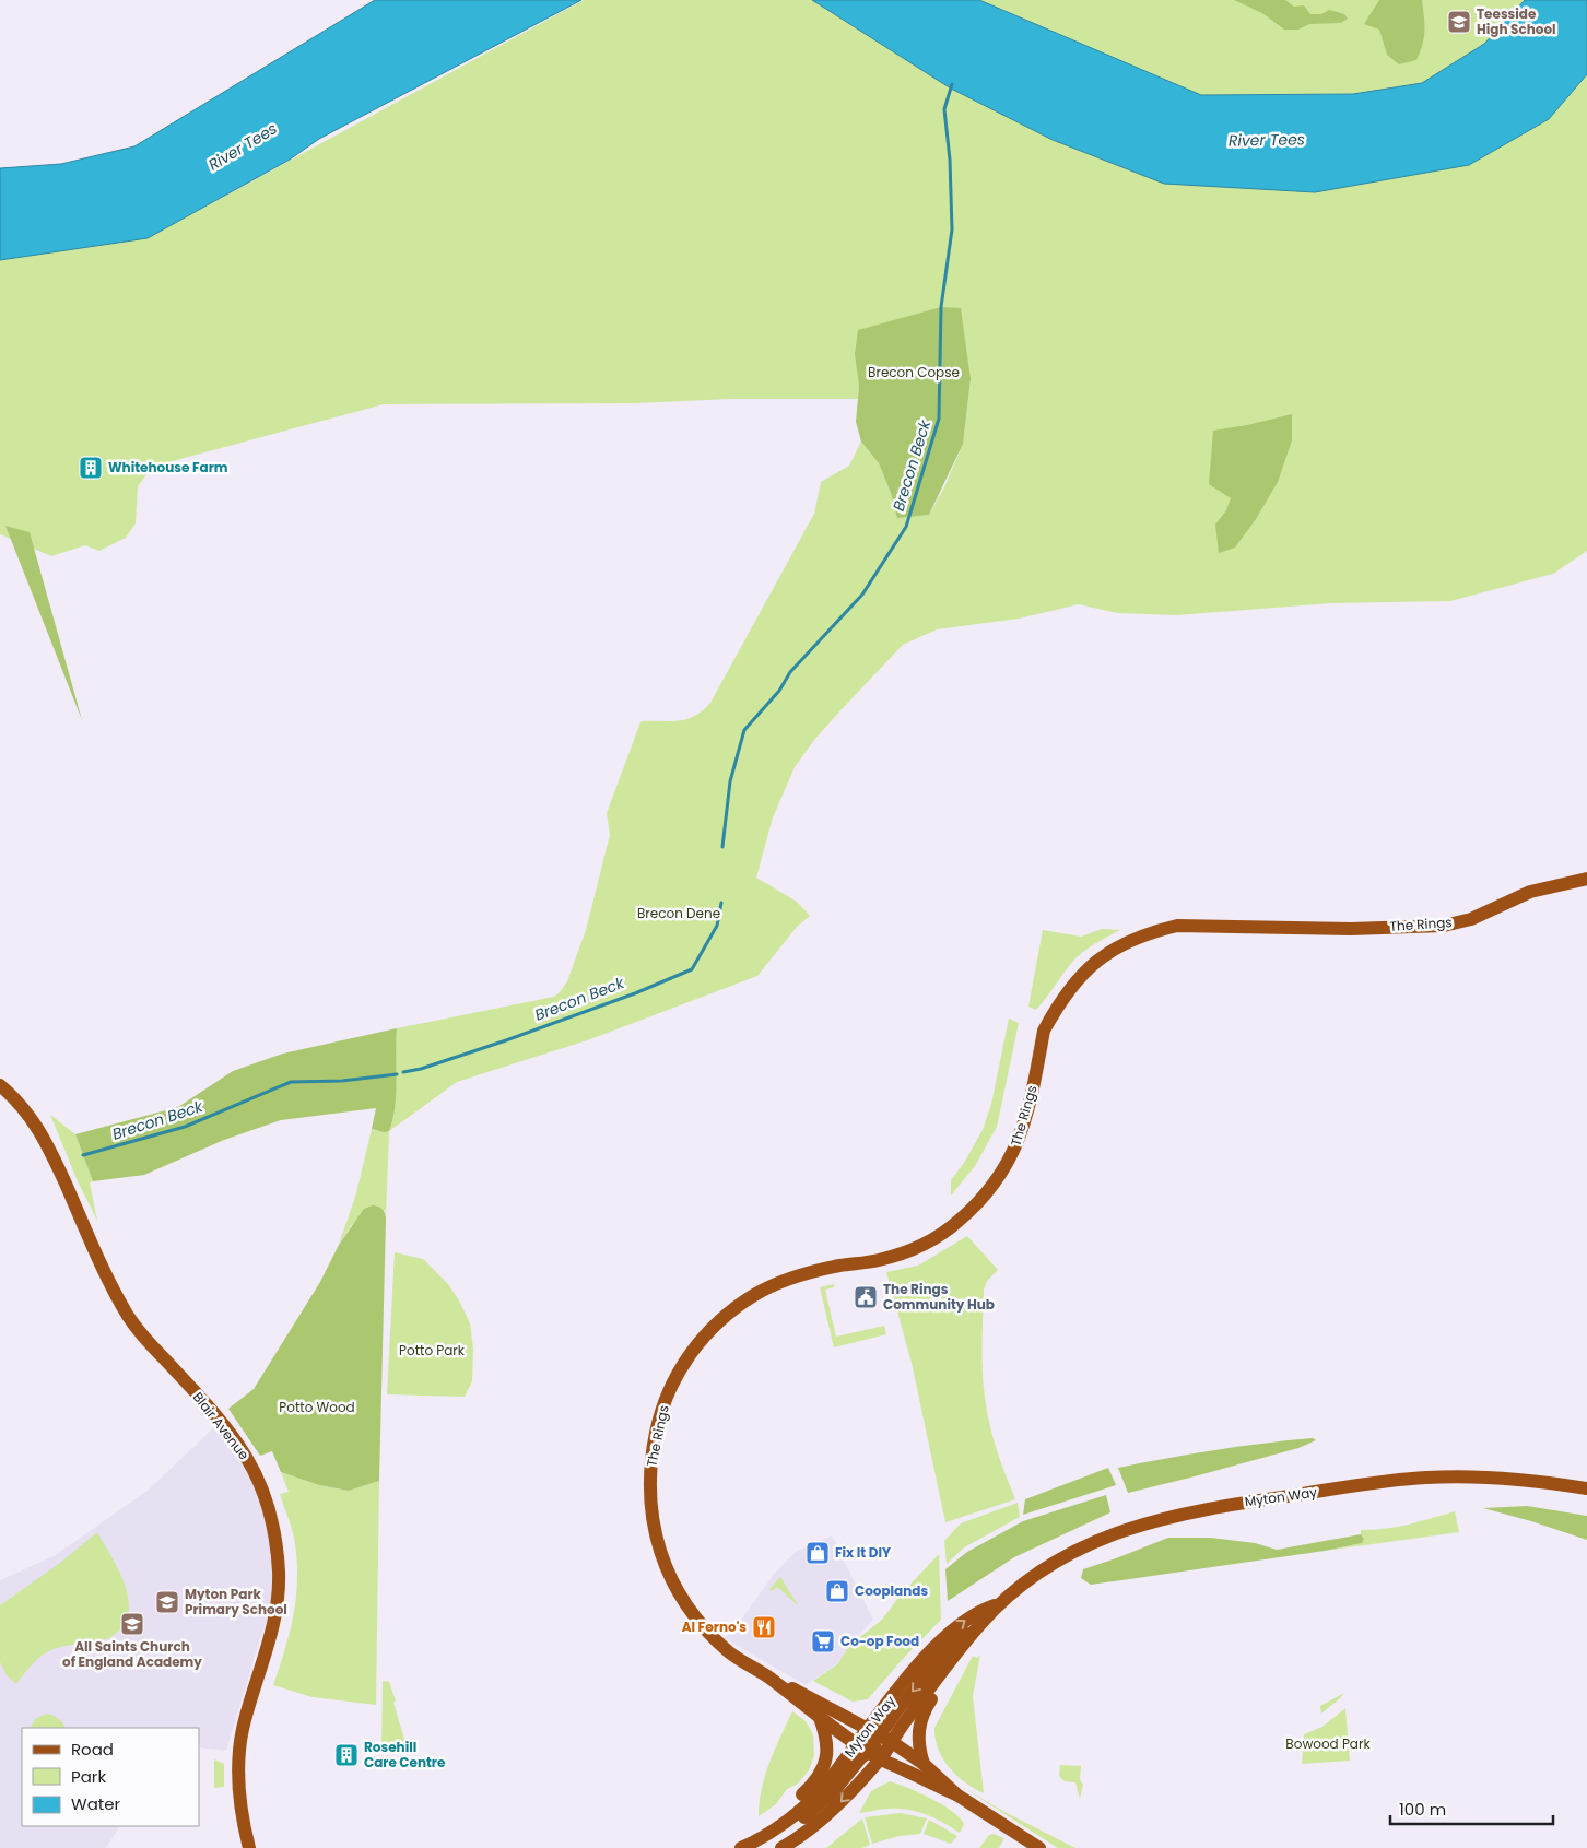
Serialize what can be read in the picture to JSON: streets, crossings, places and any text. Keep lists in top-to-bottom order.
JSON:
{
  "streets": {
    "street": ["The Rings", "Blair Avenue", "Myton Way"]
  },
  "crossings": [
    ["The Rings", "Myton Way"]
  ],
  "water": ["River Tees", "Brecon Beck"],
  "parks": [
    "Brecon Copse",
    "Brecon Dene",
    "Potto Park",
    "Potto Wood",
    "Bowood Park"
  ],
  "places": {
    "school or university": ["Teesside High School", "Myton Park Primary School", "All Saints Church of England Academy"],
    "building": ["Whitehouse Farm", "Rosehill Care Centre"],
    "public building": ["The Rings Community Hub"],
    "shop": ["Fix It DIY", "Cooplands"],
    "restaurant": ["Al Forno's"],
    "supermarket": ["Co-op Food"]
  },
  "legend": ["Road", "Park", "Water"],
  "scale_bar": "100 m"
}
